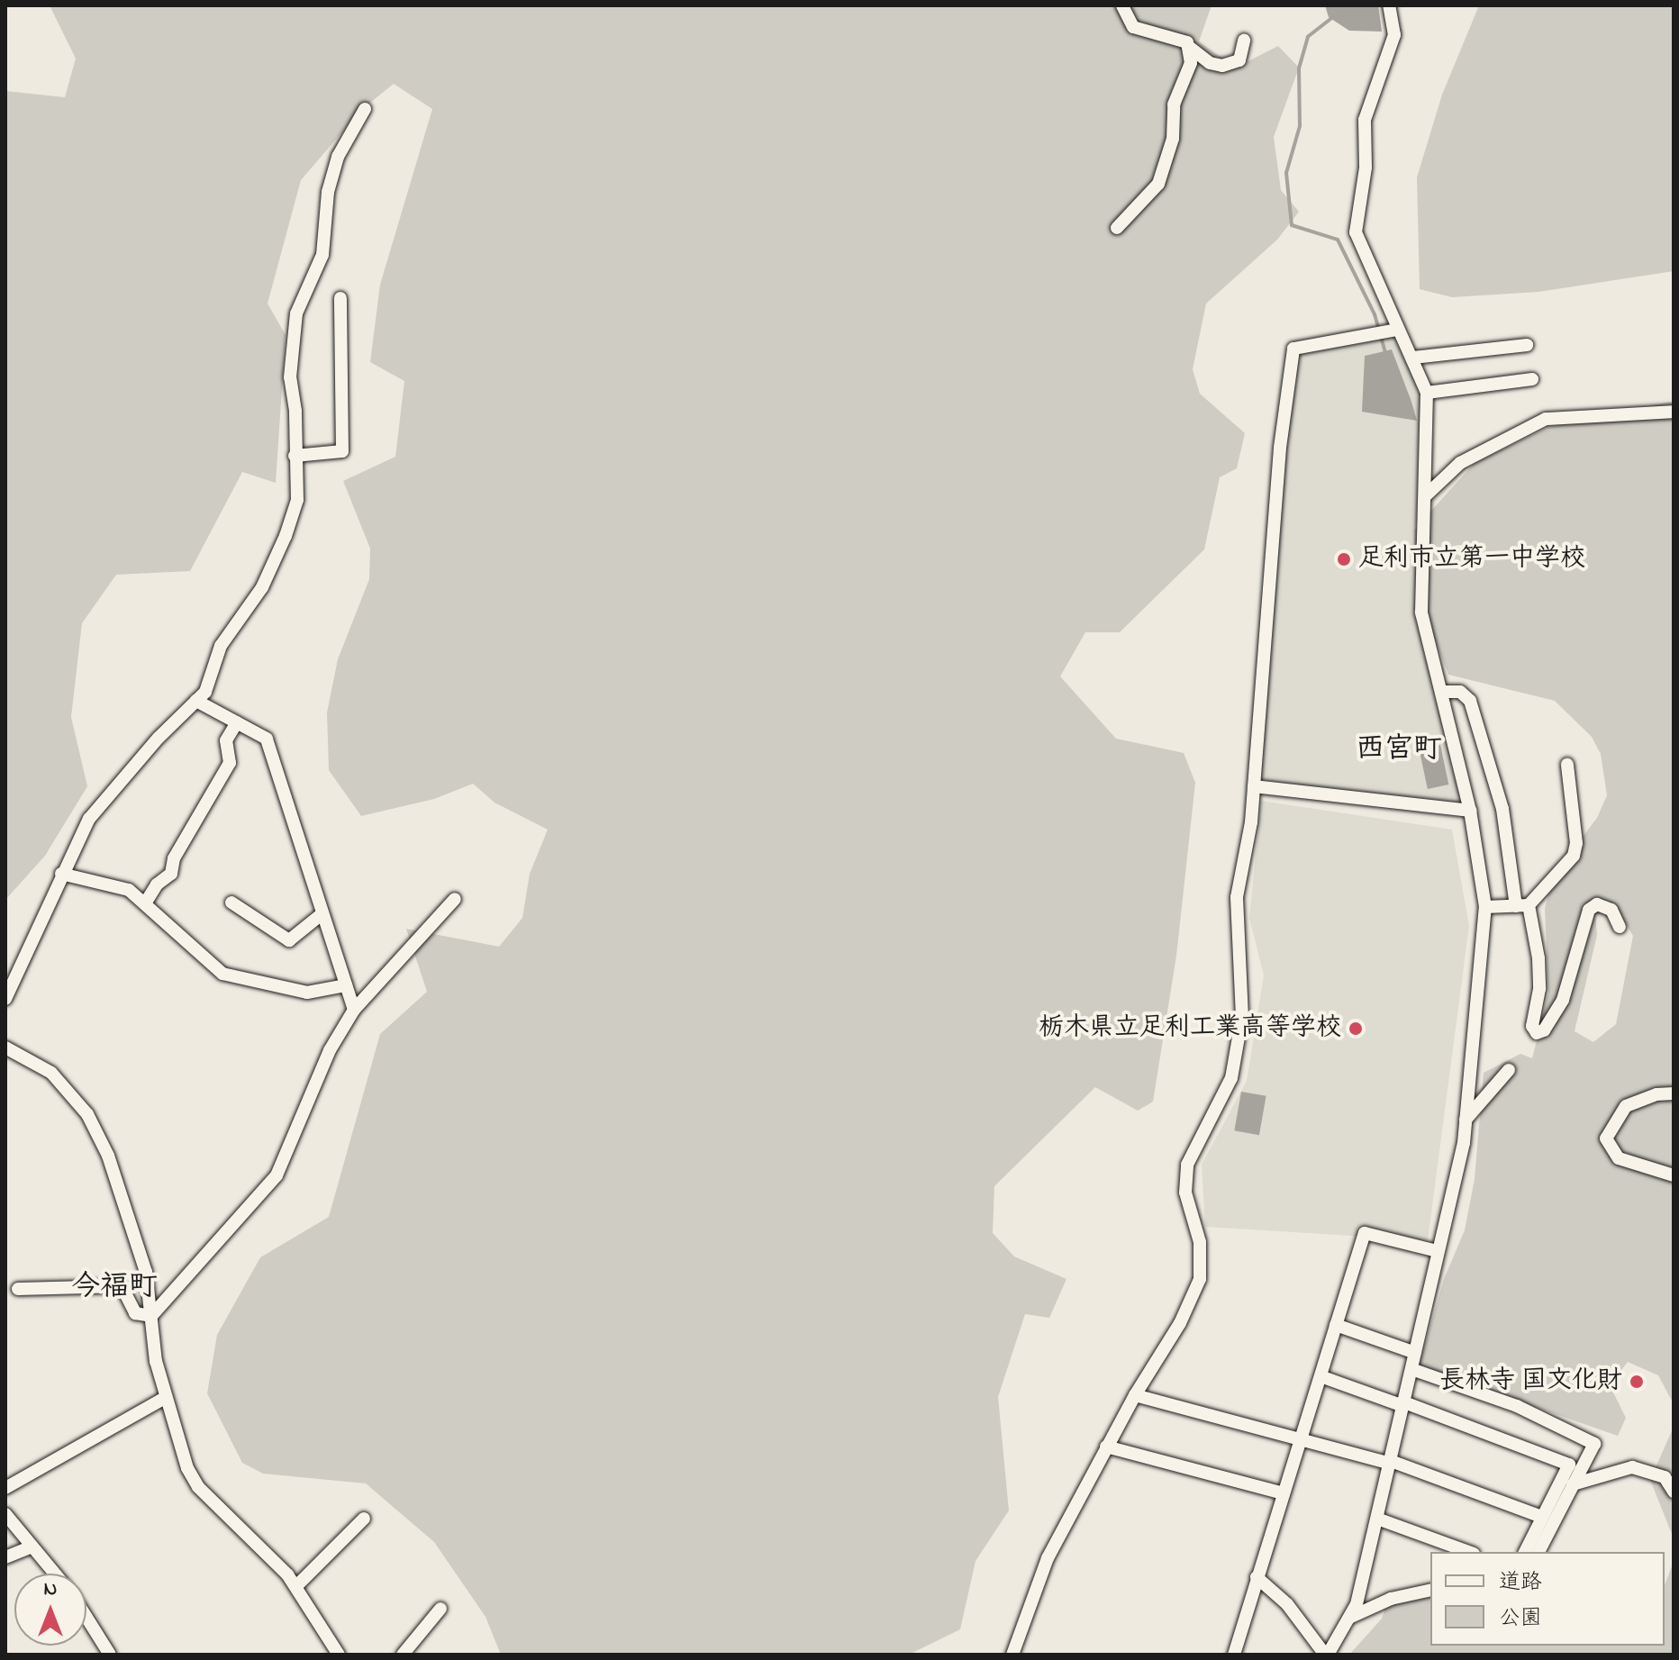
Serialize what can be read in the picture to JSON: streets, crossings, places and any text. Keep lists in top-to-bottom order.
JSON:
{
  "districts": ["西宮町", "今福町"],
  "places": ["足利市立第一中学校", "栃木県立足利工業高等学校", "長林寺 国文化財"],
  "legend": ["道路", "公園"],
  "north": "top"
}
